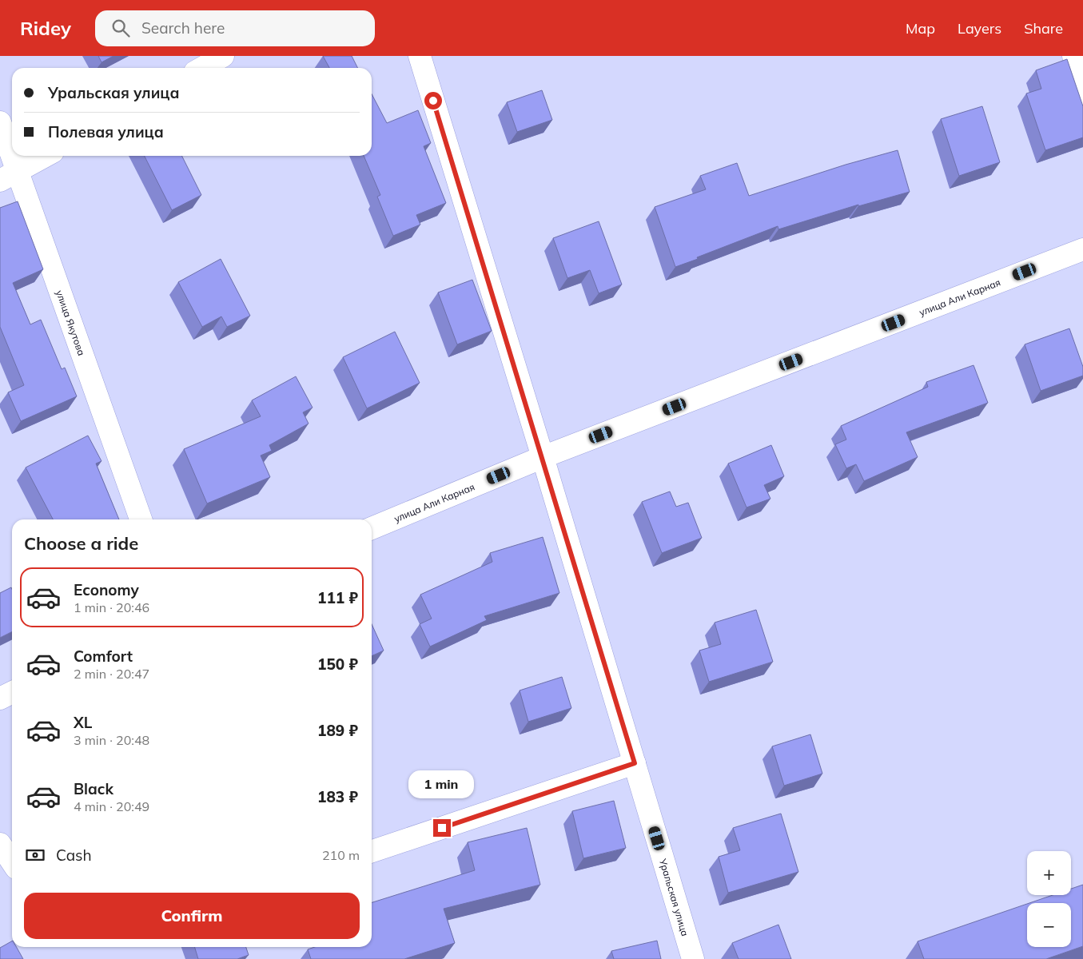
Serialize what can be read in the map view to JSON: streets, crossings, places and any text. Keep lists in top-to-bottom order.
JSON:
{
  "streets": {
    "street": ["улица Али Карная", "улица Якутова", "Уральская улица"]
  },
  "crossings": [
    ["улица Али Карная", "Уральская улица"]
  ],
  "page": {
    "header": "Ridey",
    "search": "Search here",
    "nav": ["Map", "Layers", "Share"],
    "banner": ["Уральская улица", "Полевая улица"],
    "heading": "Choose a ride",
    "list": [
      {
        "name": "Economy",
        "note": "1 min · 20:46",
        "value": "111 ₽"
      },
      {
        "name": "Comfort",
        "note": "2 min · 20:47",
        "value": "150 ₽"
      },
      {
        "name": "XL",
        "note": "3 min · 20:48",
        "value": "189 ₽"
      },
      {
        "name": "Black",
        "note": "4 min · 20:49",
        "value": "183 ₽"
      }
    ],
    "bubble": "1 min",
    "pay": ["Cash", "210 m"],
    "map_buttons": ["+", "−"],
    "buttons": "Confirm"
  }
}
